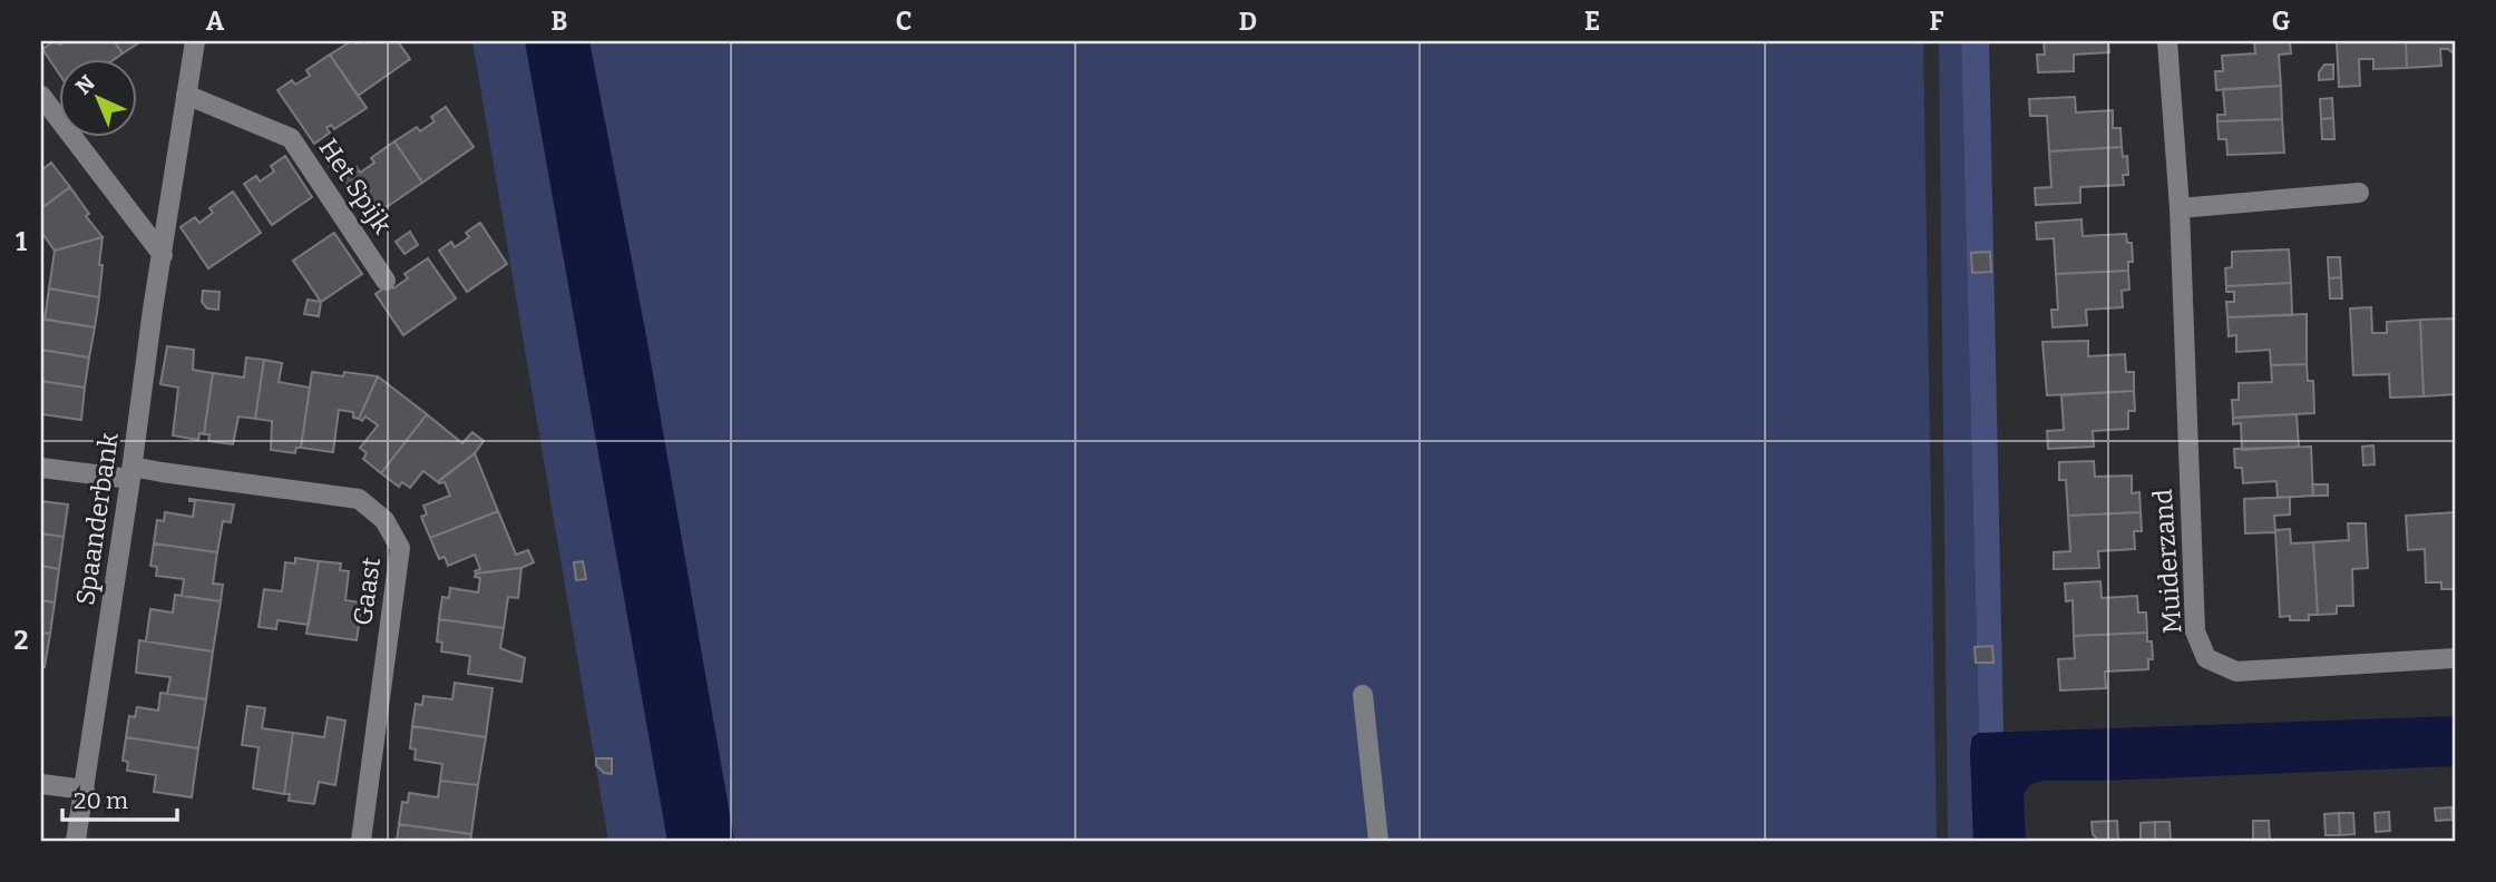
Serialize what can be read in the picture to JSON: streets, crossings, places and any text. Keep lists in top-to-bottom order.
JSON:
{
  "streets": {
    "street": [
      "Het Spijk",
      "Spaanderbank",
      "Muiderzand",
      "Gaast"
    ]
  },
  "crossings": [
    ["Spaanderbank", "Gaast"]
  ],
  "scale_bar": "20 m",
  "north": "top left",
  "grid": {
    "columns": [
      "A",
      "B",
      "C",
      "D",
      "E",
      "F",
      "G"
    ],
    "rows": ["1", "2"]
  }
}
